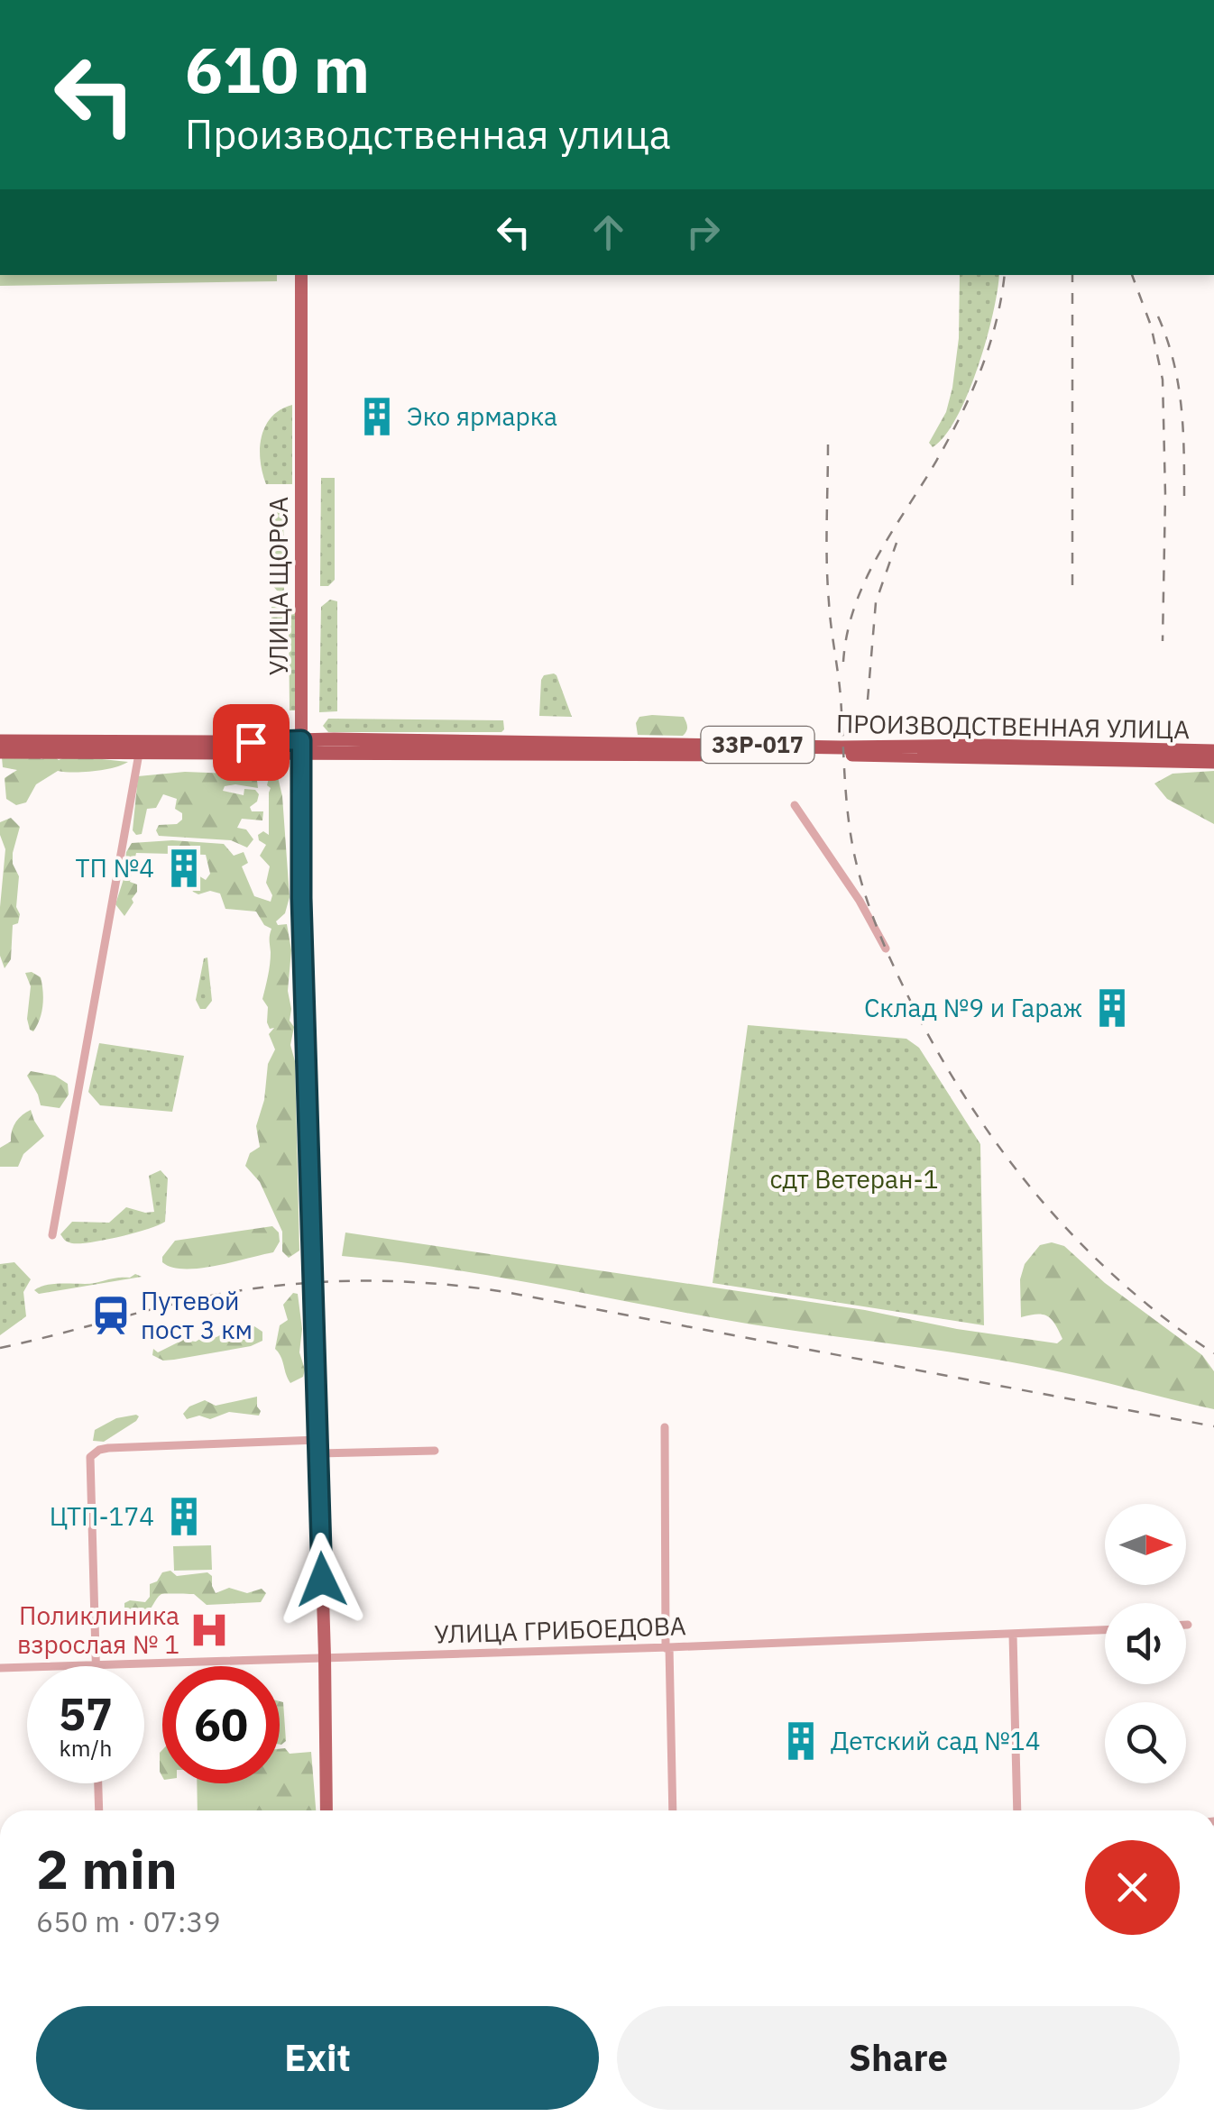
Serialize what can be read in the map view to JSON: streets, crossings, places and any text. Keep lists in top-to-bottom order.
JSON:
{
  "streets": {
    "highway": ["ПРОИЗВОДСТВЕННАЯ УЛИЦА", "33Р-017"],
    "main road": ["УЛИЦА ЩОРСА"],
    "street": ["УЛИЦА ГРИБОЕДОВА"]
  },
  "crossings": [
    ["УЛИЦА ЩОРСА", "ПРОИЗВОДСТВЕННАЯ УЛИЦА"],
    ["УЛИЦА ЩОРСА", "УЛИЦА ГРИБОЕДОВА"]
  ],
  "parks": ["сдт Ветеран-1"],
  "places": {
    "building": [
      "Эко ярмарка",
      "ТП №4",
      "Склад №9 и Гараж",
      "ЦТП-174",
      "Детский сад №14"
    ],
    "station": ["Путевой пост 3 км"],
    "hospital": ["Поликлиника взрослая № 1"]
  },
  "north": "right",
  "page": {
    "turn": ["610 m", "Производственная улица"],
    "speed": "57 km/h",
    "limit": "60",
    "heading": ["2 min", "650 m · 07:39"],
    "buttons": ["Exit", "Share"]
  }
}
